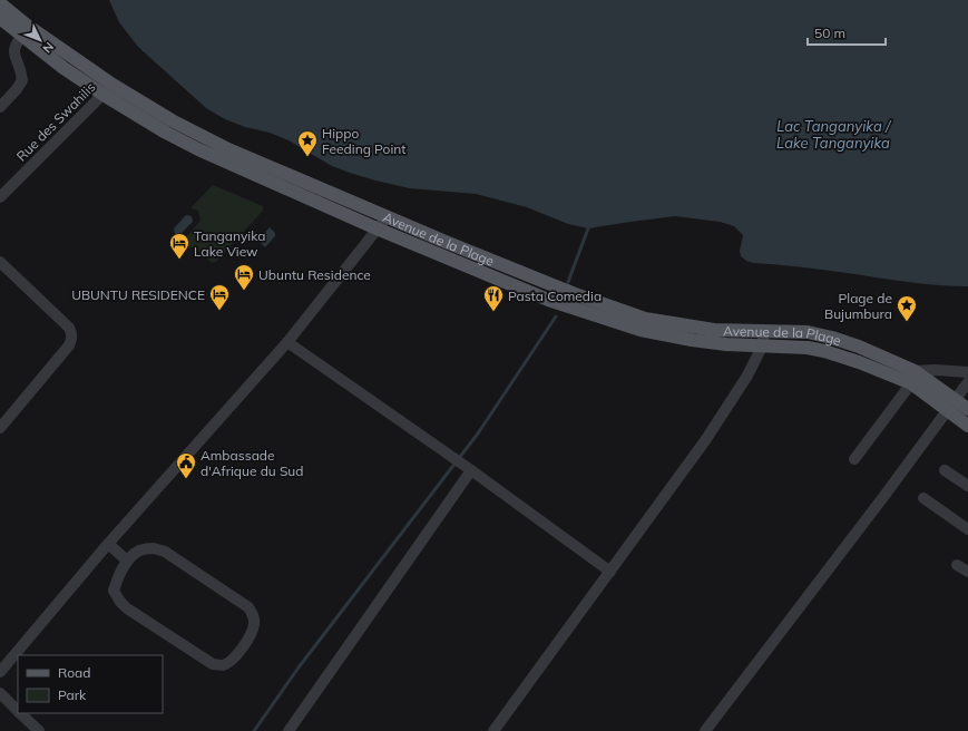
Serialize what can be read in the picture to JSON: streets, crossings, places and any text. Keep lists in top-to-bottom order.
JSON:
{
  "streets": {
    "main road": ["Avenue de la Plage"],
    "street": ["Rue des Swahilis"]
  },
  "crossings": [
    ["Rue des Swahilis", "Avenue de la Plage"]
  ],
  "water": ["Lac Tanganyika / Lake Tanganyika"],
  "places": {
    "place": ["Hippo Feeding Point", "Plage de Bujumbura"],
    "hotel": ["Tanganyika Lake View", "Ubuntu Residence", "UBUNTU RESIDENCE"],
    "restaurant": ["Pasta Comedia"],
    "public building": ["Ambassade d'Afrique du Sud"]
  },
  "legend": ["Road", "Park"],
  "scale_bar": "50 m",
  "north": "bottom right"
}
